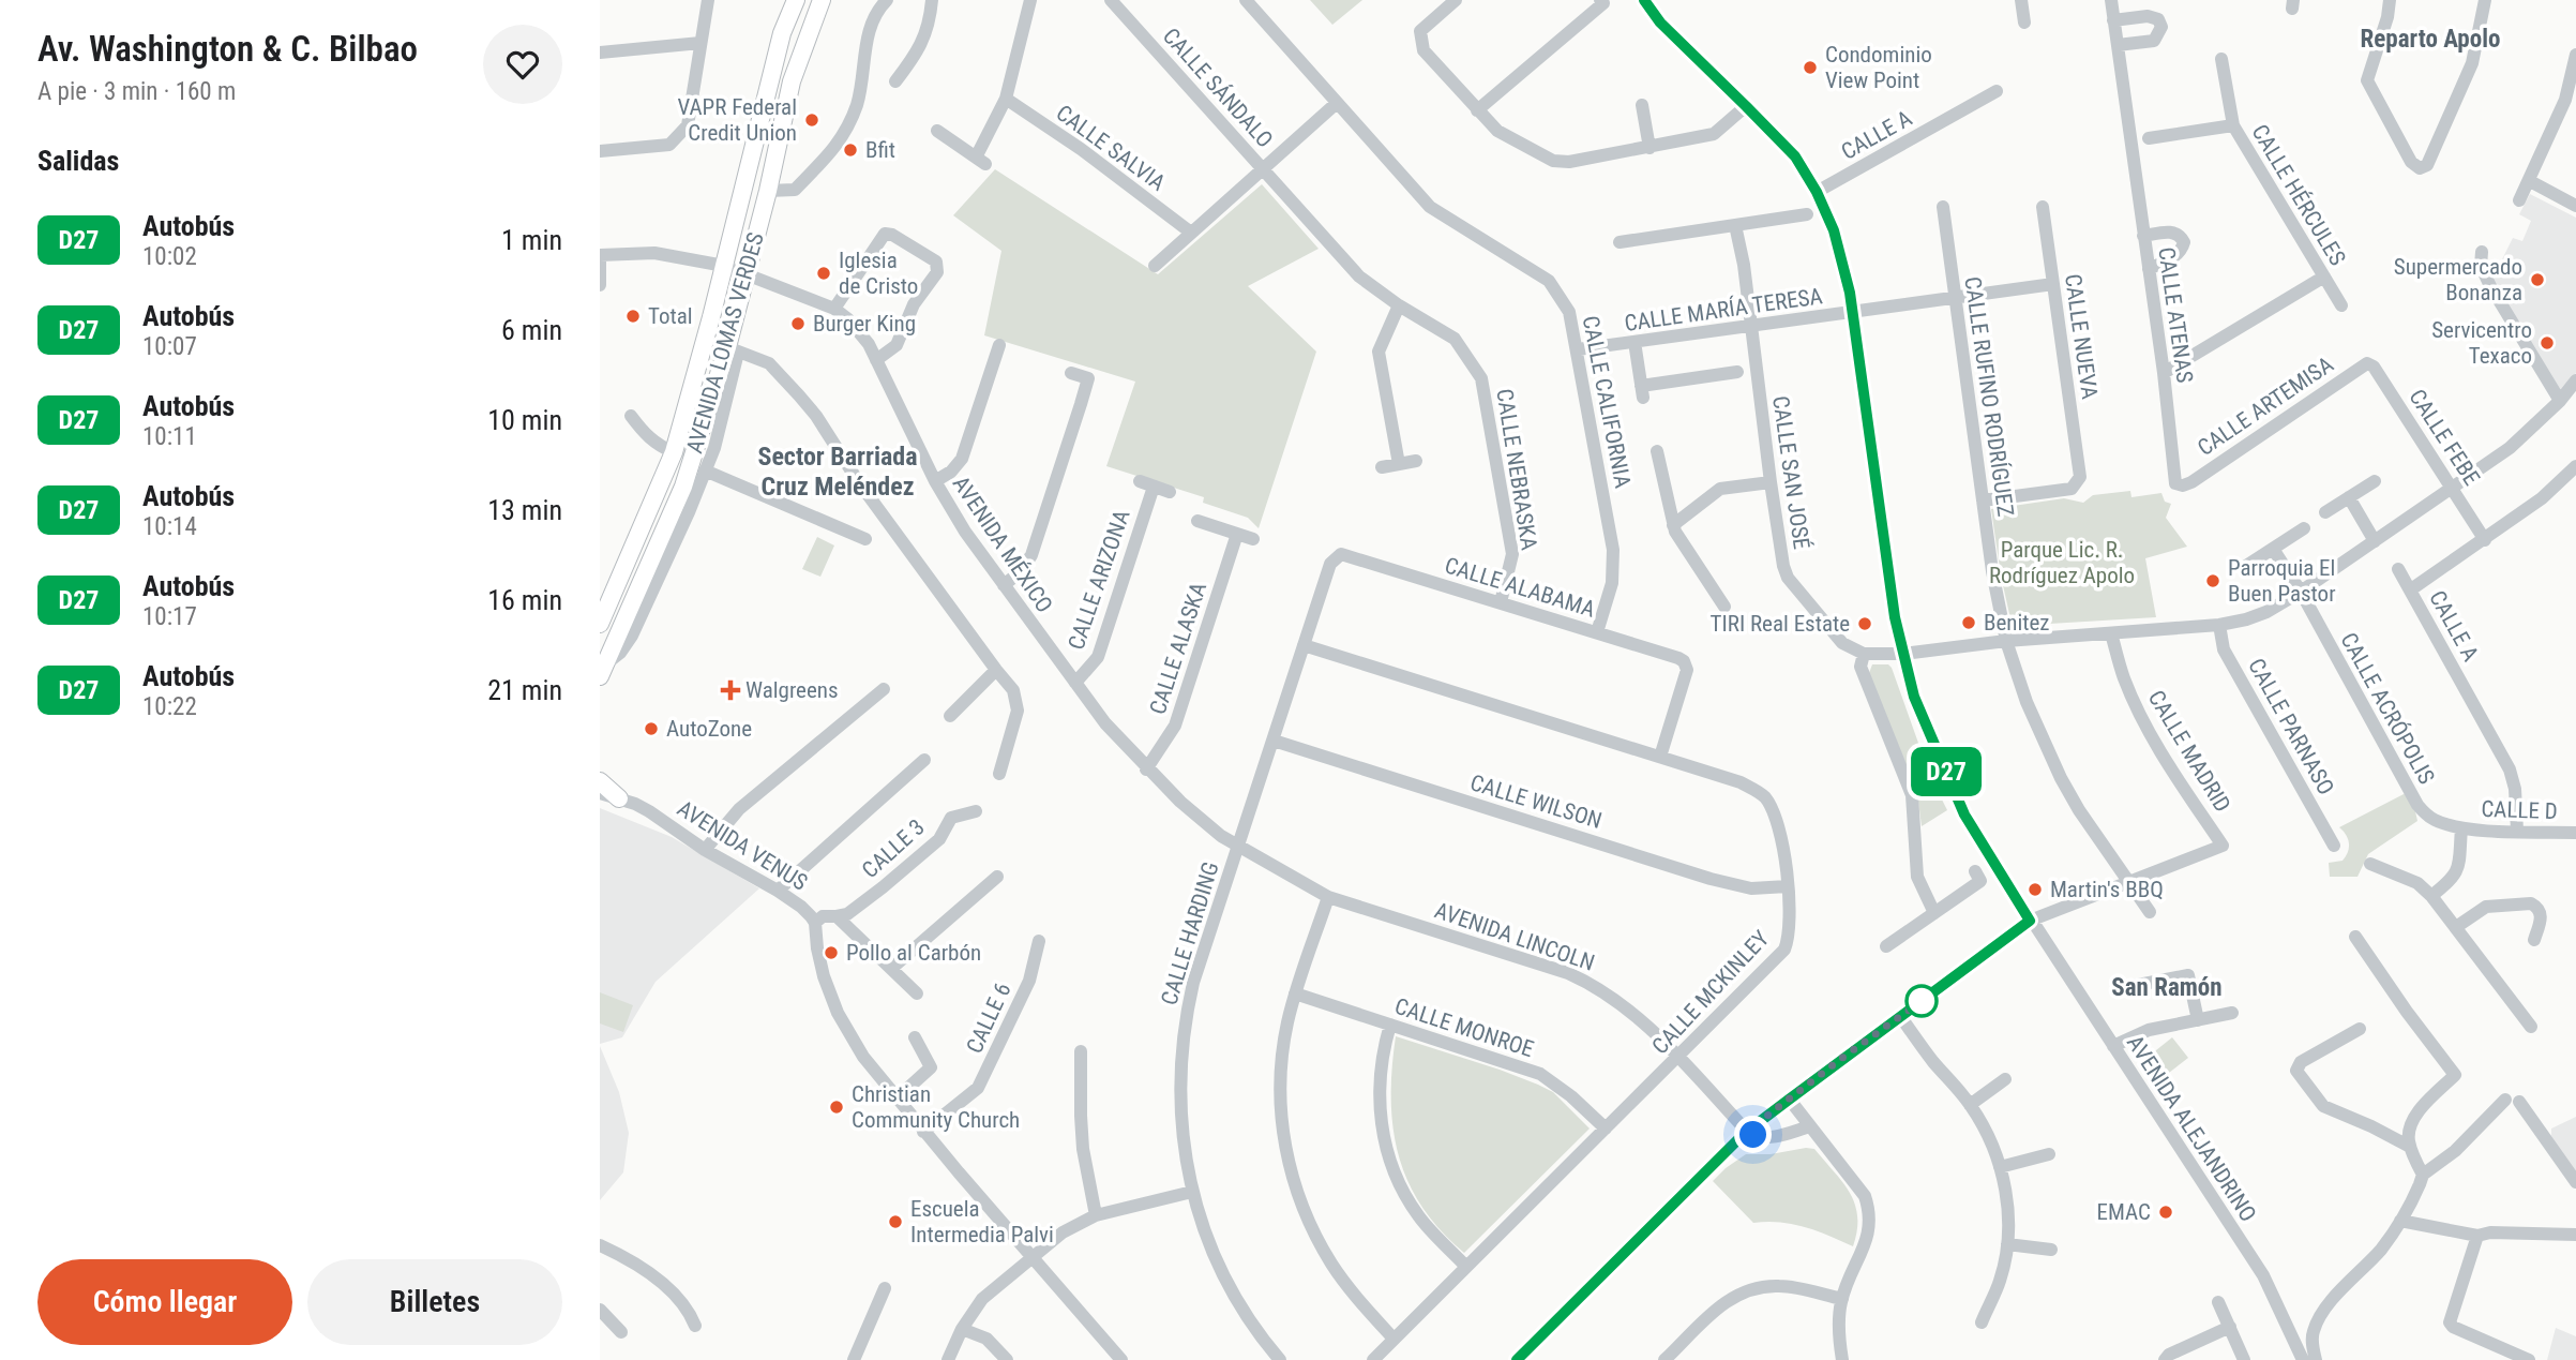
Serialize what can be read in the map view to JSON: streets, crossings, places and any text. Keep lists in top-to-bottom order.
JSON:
{
  "streets": {
    "main road": ["AVENIDA LOMAS VERDES"],
    "street": [
      "CALLE SÁNDALO",
      "CALLE A",
      "CALLE SALVIA",
      "CALLE HÉRCULES",
      "CALLE MARÍA TERESA",
      "CALLE ATENAS",
      "CALLE NUEVA",
      "CALLE RUFINO RODRÍGUEZ",
      "CALLE CALIFORNIA",
      "CALLE ARTEMISA",
      "CALLE FEBE",
      "CALLE NEBRASKA",
      "CALLE SAN JOSÉ",
      "AVENIDA MÉXICO",
      "CALLE ARIZONA",
      "CALLE ALABAMA",
      "CALLE ALASKA",
      "CALLE ACRÓPOLIS",
      "CALLE PARNASO",
      "CALLE MADRID",
      "CALLE WILSON",
      "CALLE D",
      "AVENIDA VENUS",
      "CALLE 3",
      "CALLE HARDING",
      "AVENIDA LINCOLN",
      "CALLE MCKINLEY",
      "CALLE 6",
      "CALLE MONROE",
      "AVENIDA ALEJANDRINO"
    ]
  },
  "crossings": [
    ["CALLE SÁNDALO", "CALLE NEBRASKA"],
    ["CALLE A", "CALLE FEBE"],
    ["CALLE A", "CALLE D"],
    ["CALLE A", "AVENIDA ALEJANDRINO"],
    ["CALLE MARÍA TERESA", "CALLE NUEVA"],
    ["CALLE MARÍA TERESA", "CALLE RUFINO RODRÍGUEZ"],
    ["CALLE MARÍA TERESA", "CALLE CALIFORNIA"],
    ["CALLE MARÍA TERESA", "CALLE SAN JOSÉ"],
    ["CALLE MARÍA TERESA", "AVENIDA ALEJANDRINO"],
    ["CALLE ATENAS", "CALLE ARTEMISA"],
    ["CALLE NUEVA", "CALLE RUFINO RODRÍGUEZ"],
    ["AVENIDA LOMAS VERDES", "AVENIDA MÉXICO"],
    ["CALLE RUFINO RODRÍGUEZ", "CALLE MADRID"],
    ["CALLE CALIFORNIA", "CALLE ALABAMA"],
    ["CALLE ARTEMISA", "CALLE FEBE"],
    ["CALLE NEBRASKA", "CALLE ALABAMA"],
    ["AVENIDA MÉXICO", "CALLE ARIZONA"],
    ["AVENIDA MÉXICO", "CALLE ALASKA"],
    ["AVENIDA MÉXICO", "CALLE HARDING"],
    ["AVENIDA MÉXICO", "AVENIDA LINCOLN"],
    ["CALLE ALABAMA", "CALLE HARDING"],
    ["CALLE ALABAMA", "CALLE MCKINLEY"],
    ["CALLE ACRÓPOLIS", "CALLE D"],
    ["CALLE WILSON", "CALLE HARDING"],
    ["CALLE WILSON", "CALLE MCKINLEY"],
    ["AVENIDA VENUS", "CALLE 3"],
    ["AVENIDA VENUS", "CALLE 6"],
    ["CALLE HARDING", "AVENIDA LINCOLN"],
    ["CALLE HARDING", "CALLE MCKINLEY"],
    ["AVENIDA LINCOLN", "CALLE MCKINLEY"],
    ["CALLE MCKINLEY", "CALLE MONROE"]
  ],
  "districts": ["Reparto Apolo", "Sector Barriada Cruz Meléndez", "San Ramón"],
  "parks": ["Parque Lic. R. Rodríguez Apolo"],
  "places": {
    "other": [
      "Condominio View Point",
      "VAPR Federal Credit Union",
      "Bfit",
      "Iglesia de Cristo",
      "Supermercado Bonanza",
      "Total",
      "Burger King",
      "Servicentro Texaco",
      "Parroquia El Buen Pastor",
      "Benitez",
      "TIRI Real Estate",
      "AutoZone",
      "Martin's BBQ",
      "Pollo al Carbón",
      "Christian Community Church",
      "EMAC",
      "Escuela Intermedia Palvi"
    ],
    "health": ["Walgreens"]
  },
  "lines": ["bus line D27"],
  "page": {
    "heading": [
      ["Av. Washington & C. Bilbao", "A pie · 3 min · 160 m"],
      "Salidas"
    ],
    "on_map": "D27",
    "list": [
      {
        "mark": "D27",
        "name": "Autobús",
        "note": "10:02",
        "value": "1 min"
      },
      {
        "mark": "D27",
        "name": "Autobús",
        "note": "10:07",
        "value": "6 min"
      },
      {
        "mark": "D27",
        "name": "Autobús",
        "note": "10:11",
        "value": "10 min"
      },
      {
        "mark": "D27",
        "name": "Autobús",
        "note": "10:14",
        "value": "13 min"
      },
      {
        "mark": "D27",
        "name": "Autobús",
        "note": "10:17",
        "value": "16 min"
      },
      {
        "mark": "D27",
        "name": "Autobús",
        "note": "10:22",
        "value": "21 min"
      }
    ],
    "buttons": ["Cómo llegar", "Billetes"]
  }
}
